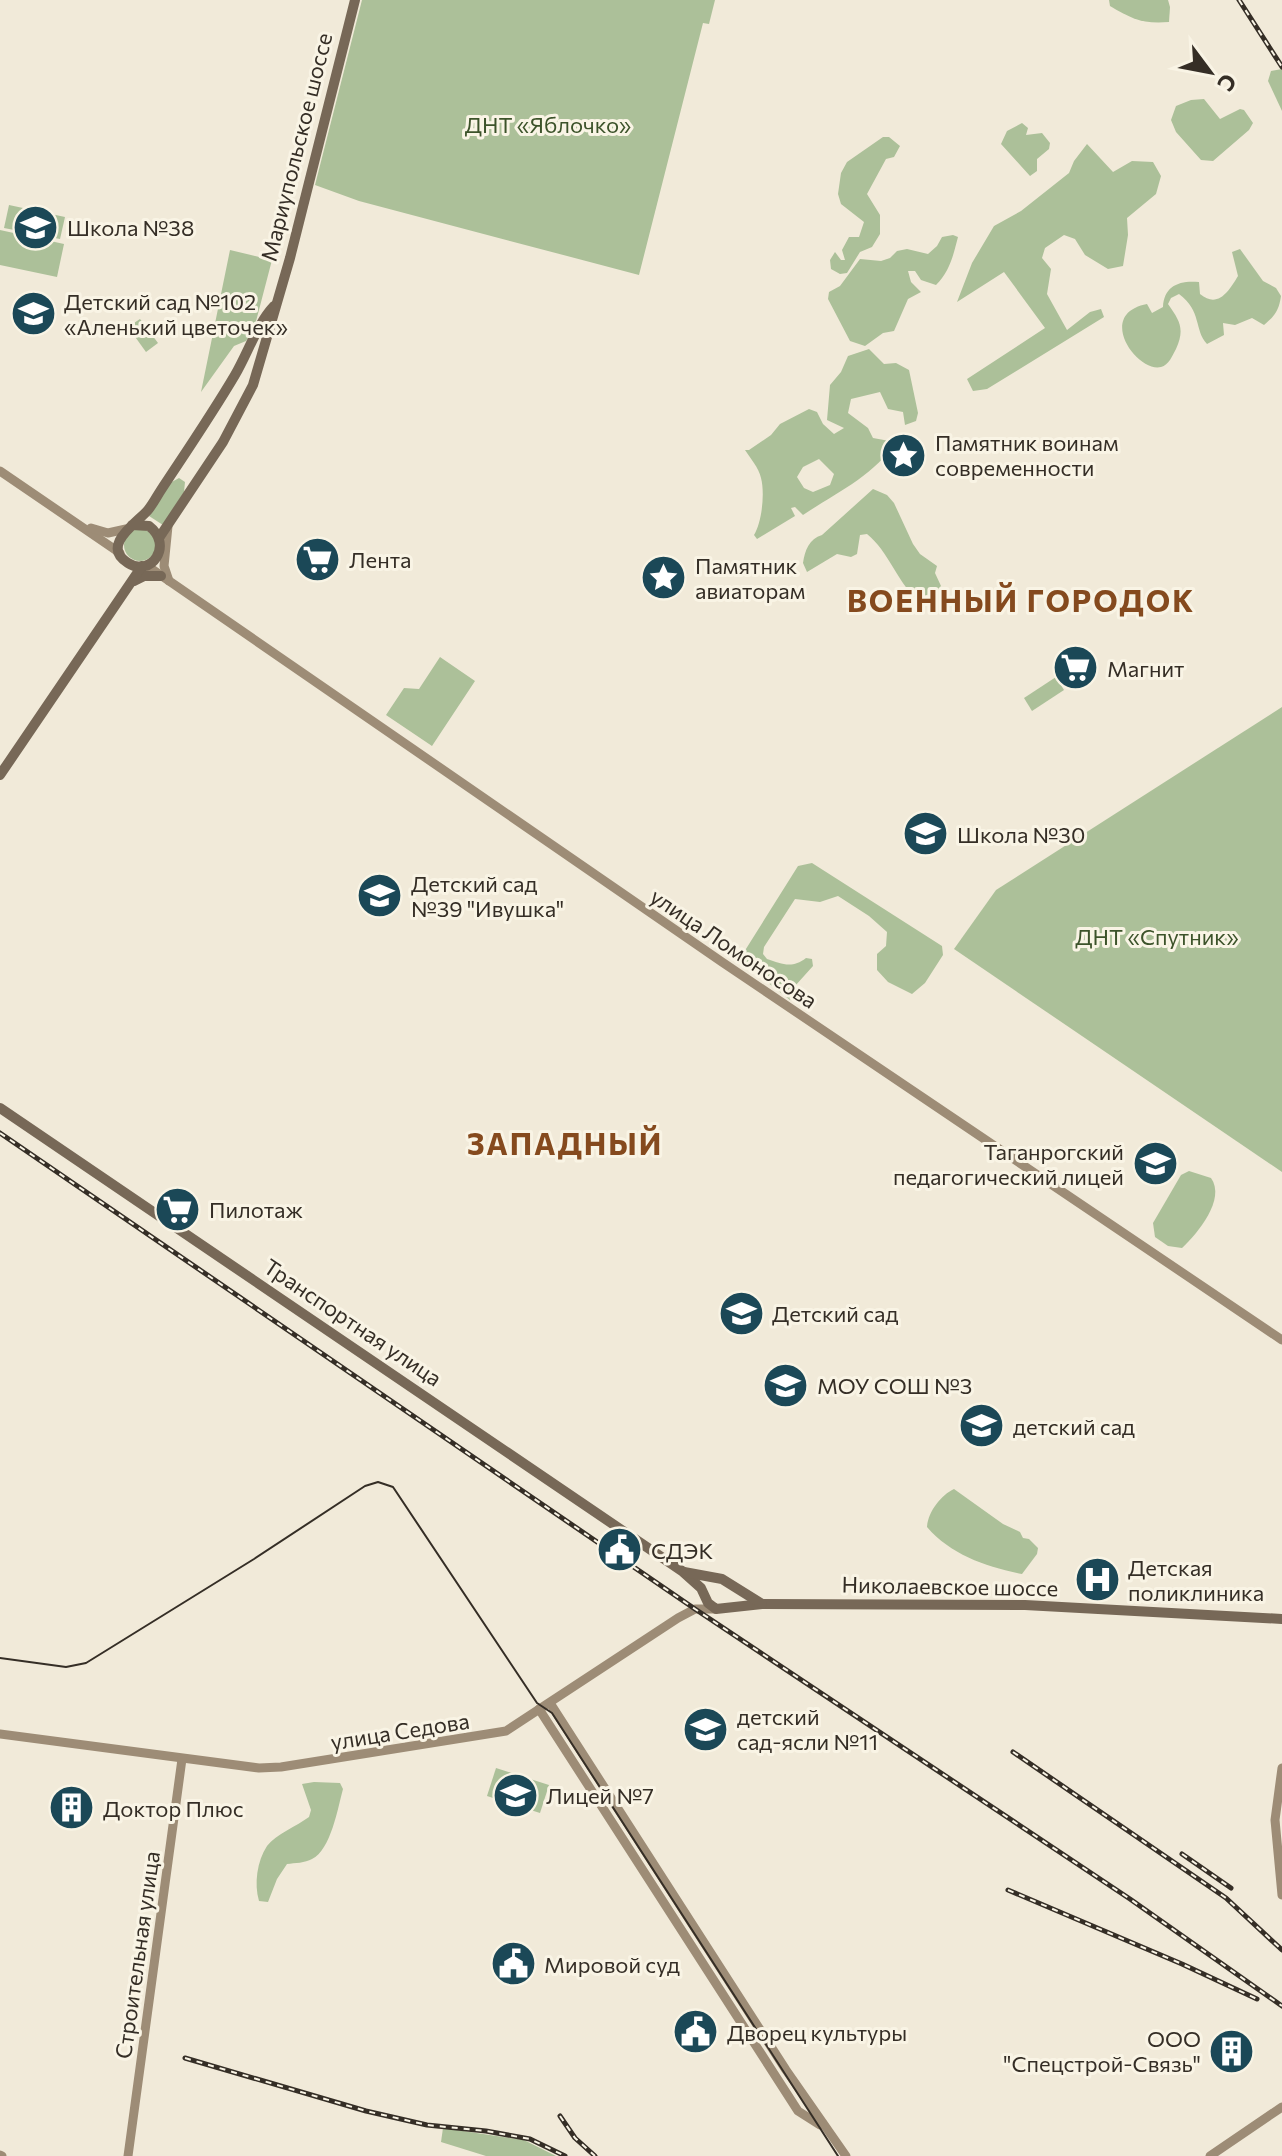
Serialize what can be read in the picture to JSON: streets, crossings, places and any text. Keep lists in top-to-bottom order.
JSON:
{
  "streets": {
    "main road": ["Мариупольское шоссе", "Транспортная улица", "Николаевское шоссе"],
    "street": ["улица Ломоносова", "улица Седова", "Строительная улица"]
  },
  "crossings": [
    ["Мариупольское шоссе", "улица Ломоносова"],
    ["Николаевское шоссе", "улица Седова"],
    ["улица Седова", "Строительная улица"]
  ],
  "districts": ["ВОЕННЫЙ ГОРОДОК", "ЗАПАДНЫЙ"],
  "parks": ["ДНТ «Яблочко»", "ДНТ «Спутник»"],
  "places": {
    "school or university": [
      "Школа №38",
      "Детский сад №102 «Аленький цветочек»",
      "Школа №30",
      "Детский сад №39 \"Ивушка\"",
      "Таганрогский педагогический лицей",
      "Детский сад",
      "МОУ СОШ №3",
      "детский сад",
      "детский сад-ясли №11",
      "Лицей №7"
    ],
    "place": ["Памятник воинам современности", "Памятник авиаторам"],
    "supermarket": ["Лента", "Магнит", "Пилотаж"],
    "public building": ["СДЭК", "Мировой суд", "Дворец культуры"],
    "hospital": ["Детская поликлиника"],
    "building": ["Доктор Плюс", "ООО \"Спецстрой-Связь\""]
  },
  "north": "bottom right"
}
